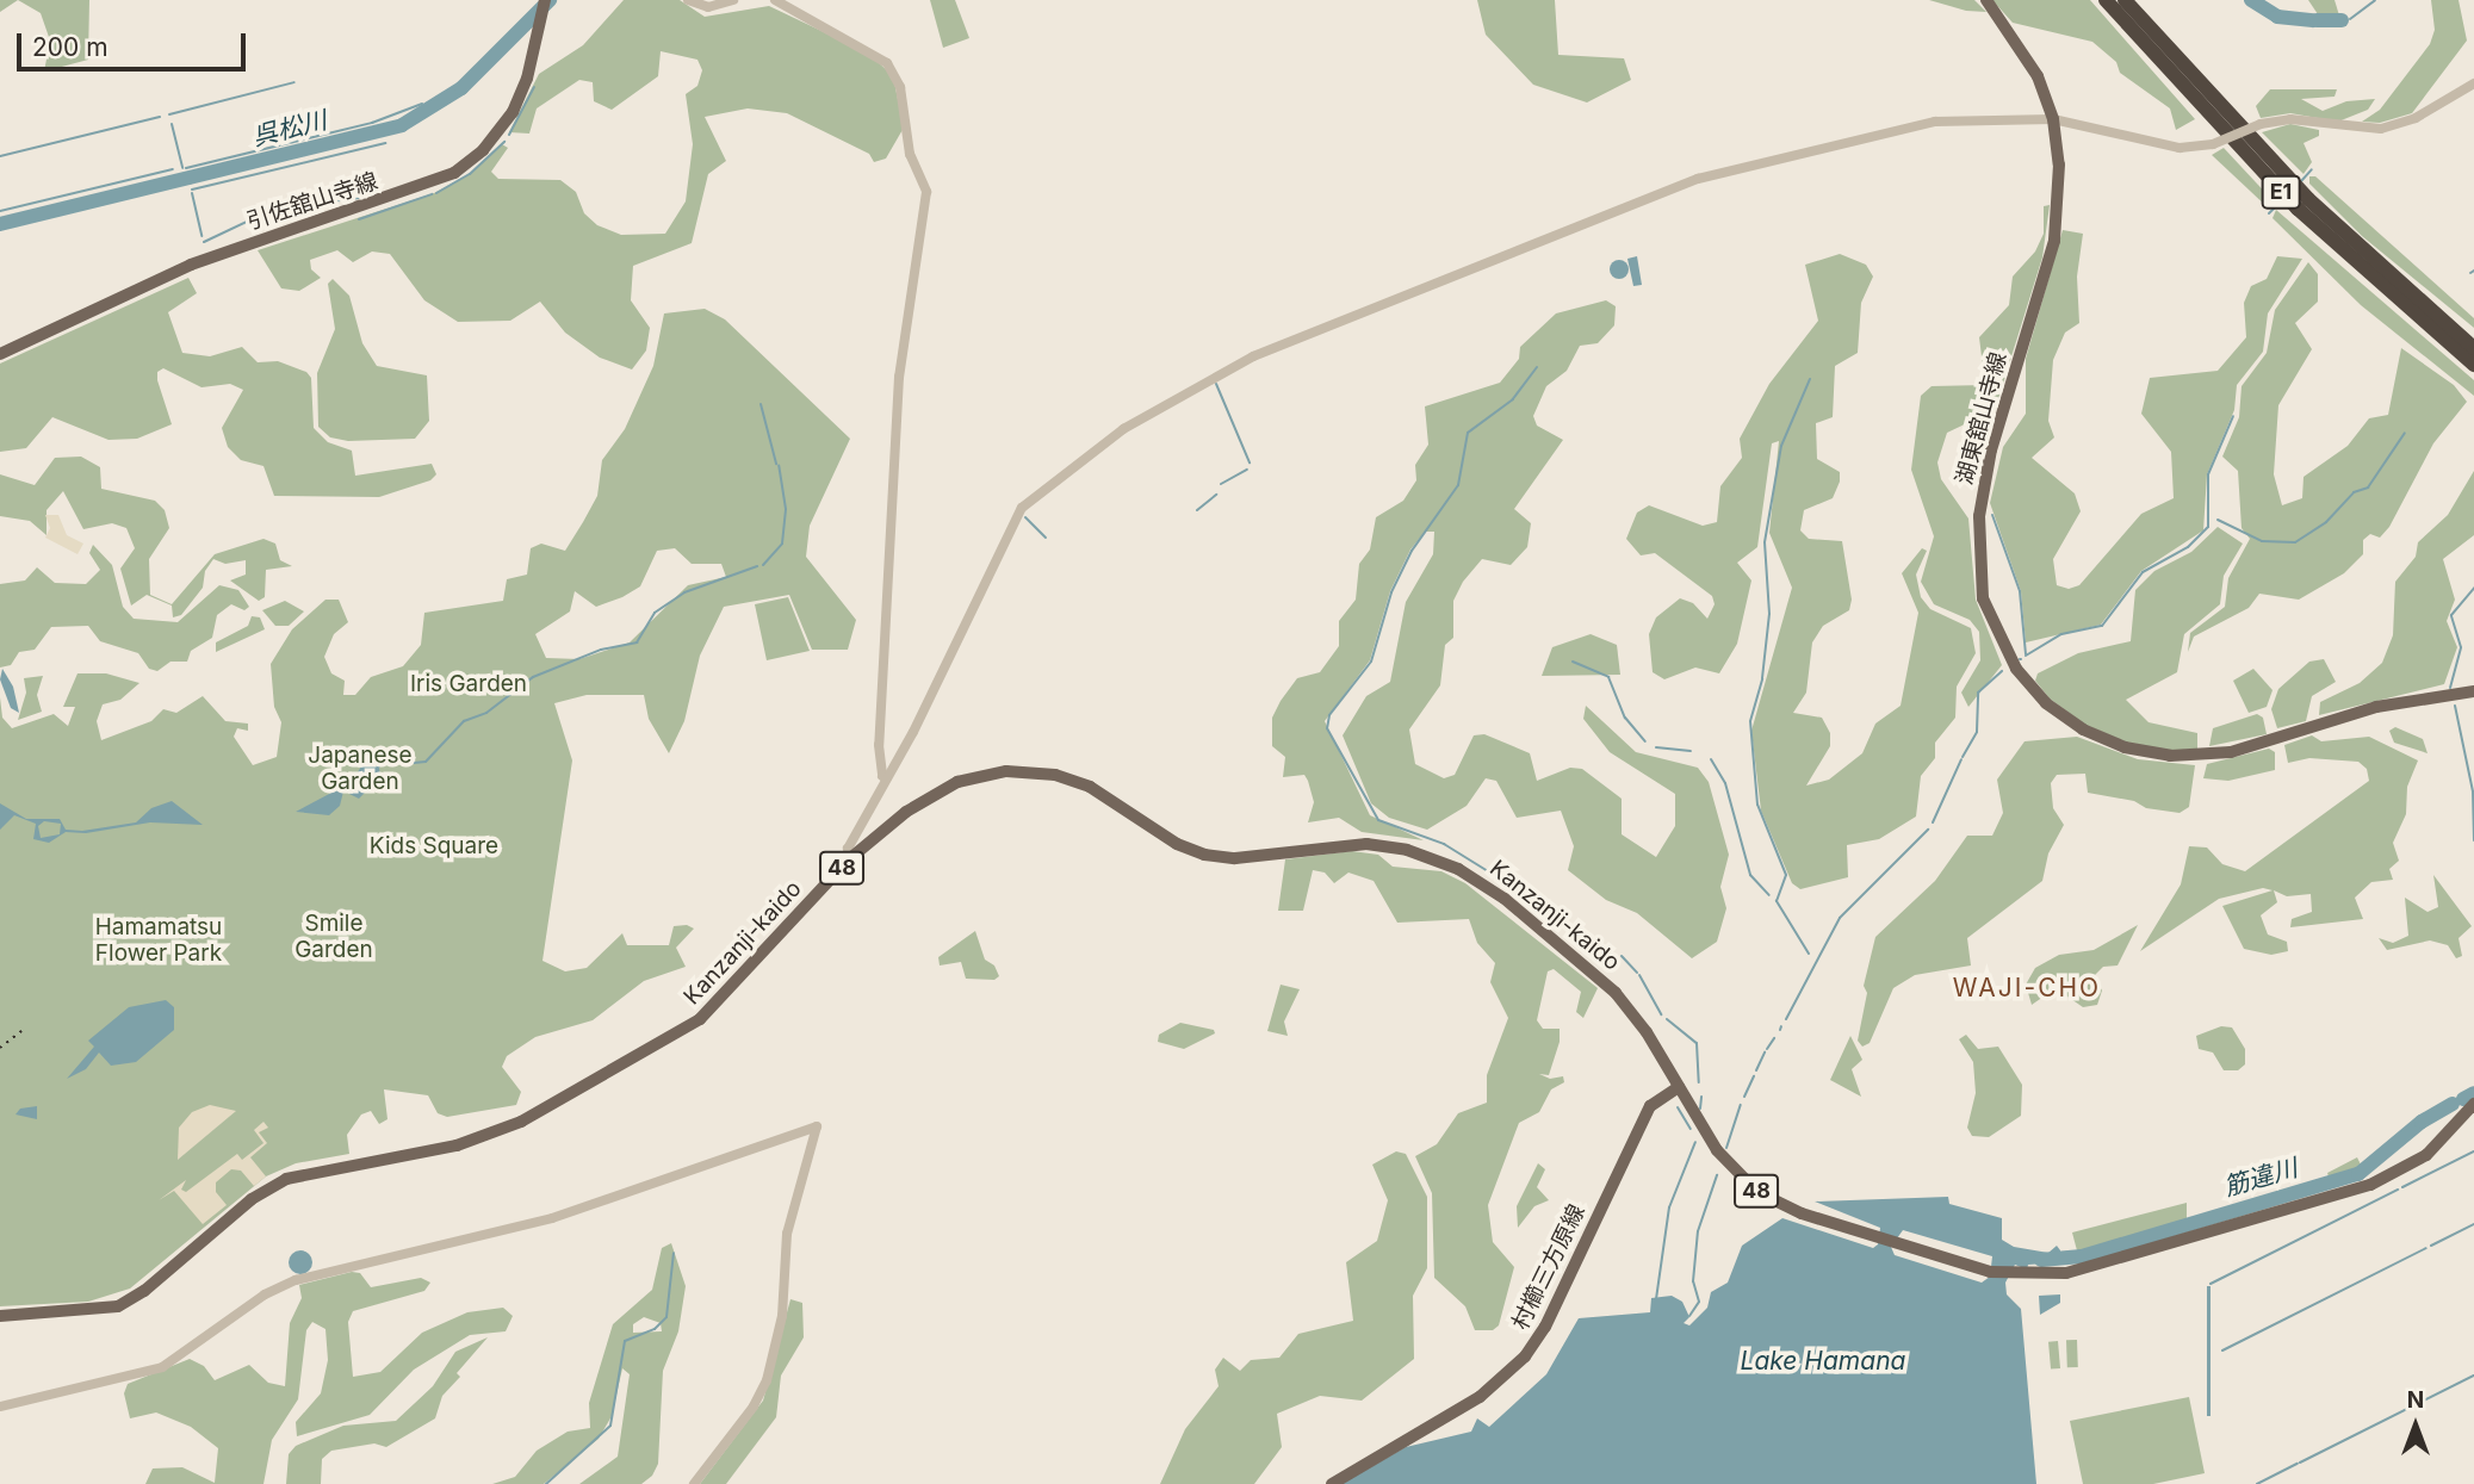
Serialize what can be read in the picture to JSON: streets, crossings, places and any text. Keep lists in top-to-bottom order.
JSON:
{
  "streets": {
    "highway": ["E1"],
    "main road": [
      "引佐舘山寺線",
      "湖東舘山寺線",
      "48",
      "Kanzanji-kaido",
      "村櫛三方原線"
    ]
  },
  "crossings": [
    ["Kanzanji-kaido", "村櫛三方原線"]
  ],
  "districts": ["WAJI-CHO"],
  "water": ["呉松川", "筋違川", "Lake Hamana"],
  "parks": [
    "Iris Garden",
    "Japanese Garden",
    "Kids Square",
    "Smile Garden",
    "Hamamatsu Flower Park"
  ],
  "scale_bar": "200 m",
  "north": "top"
}
